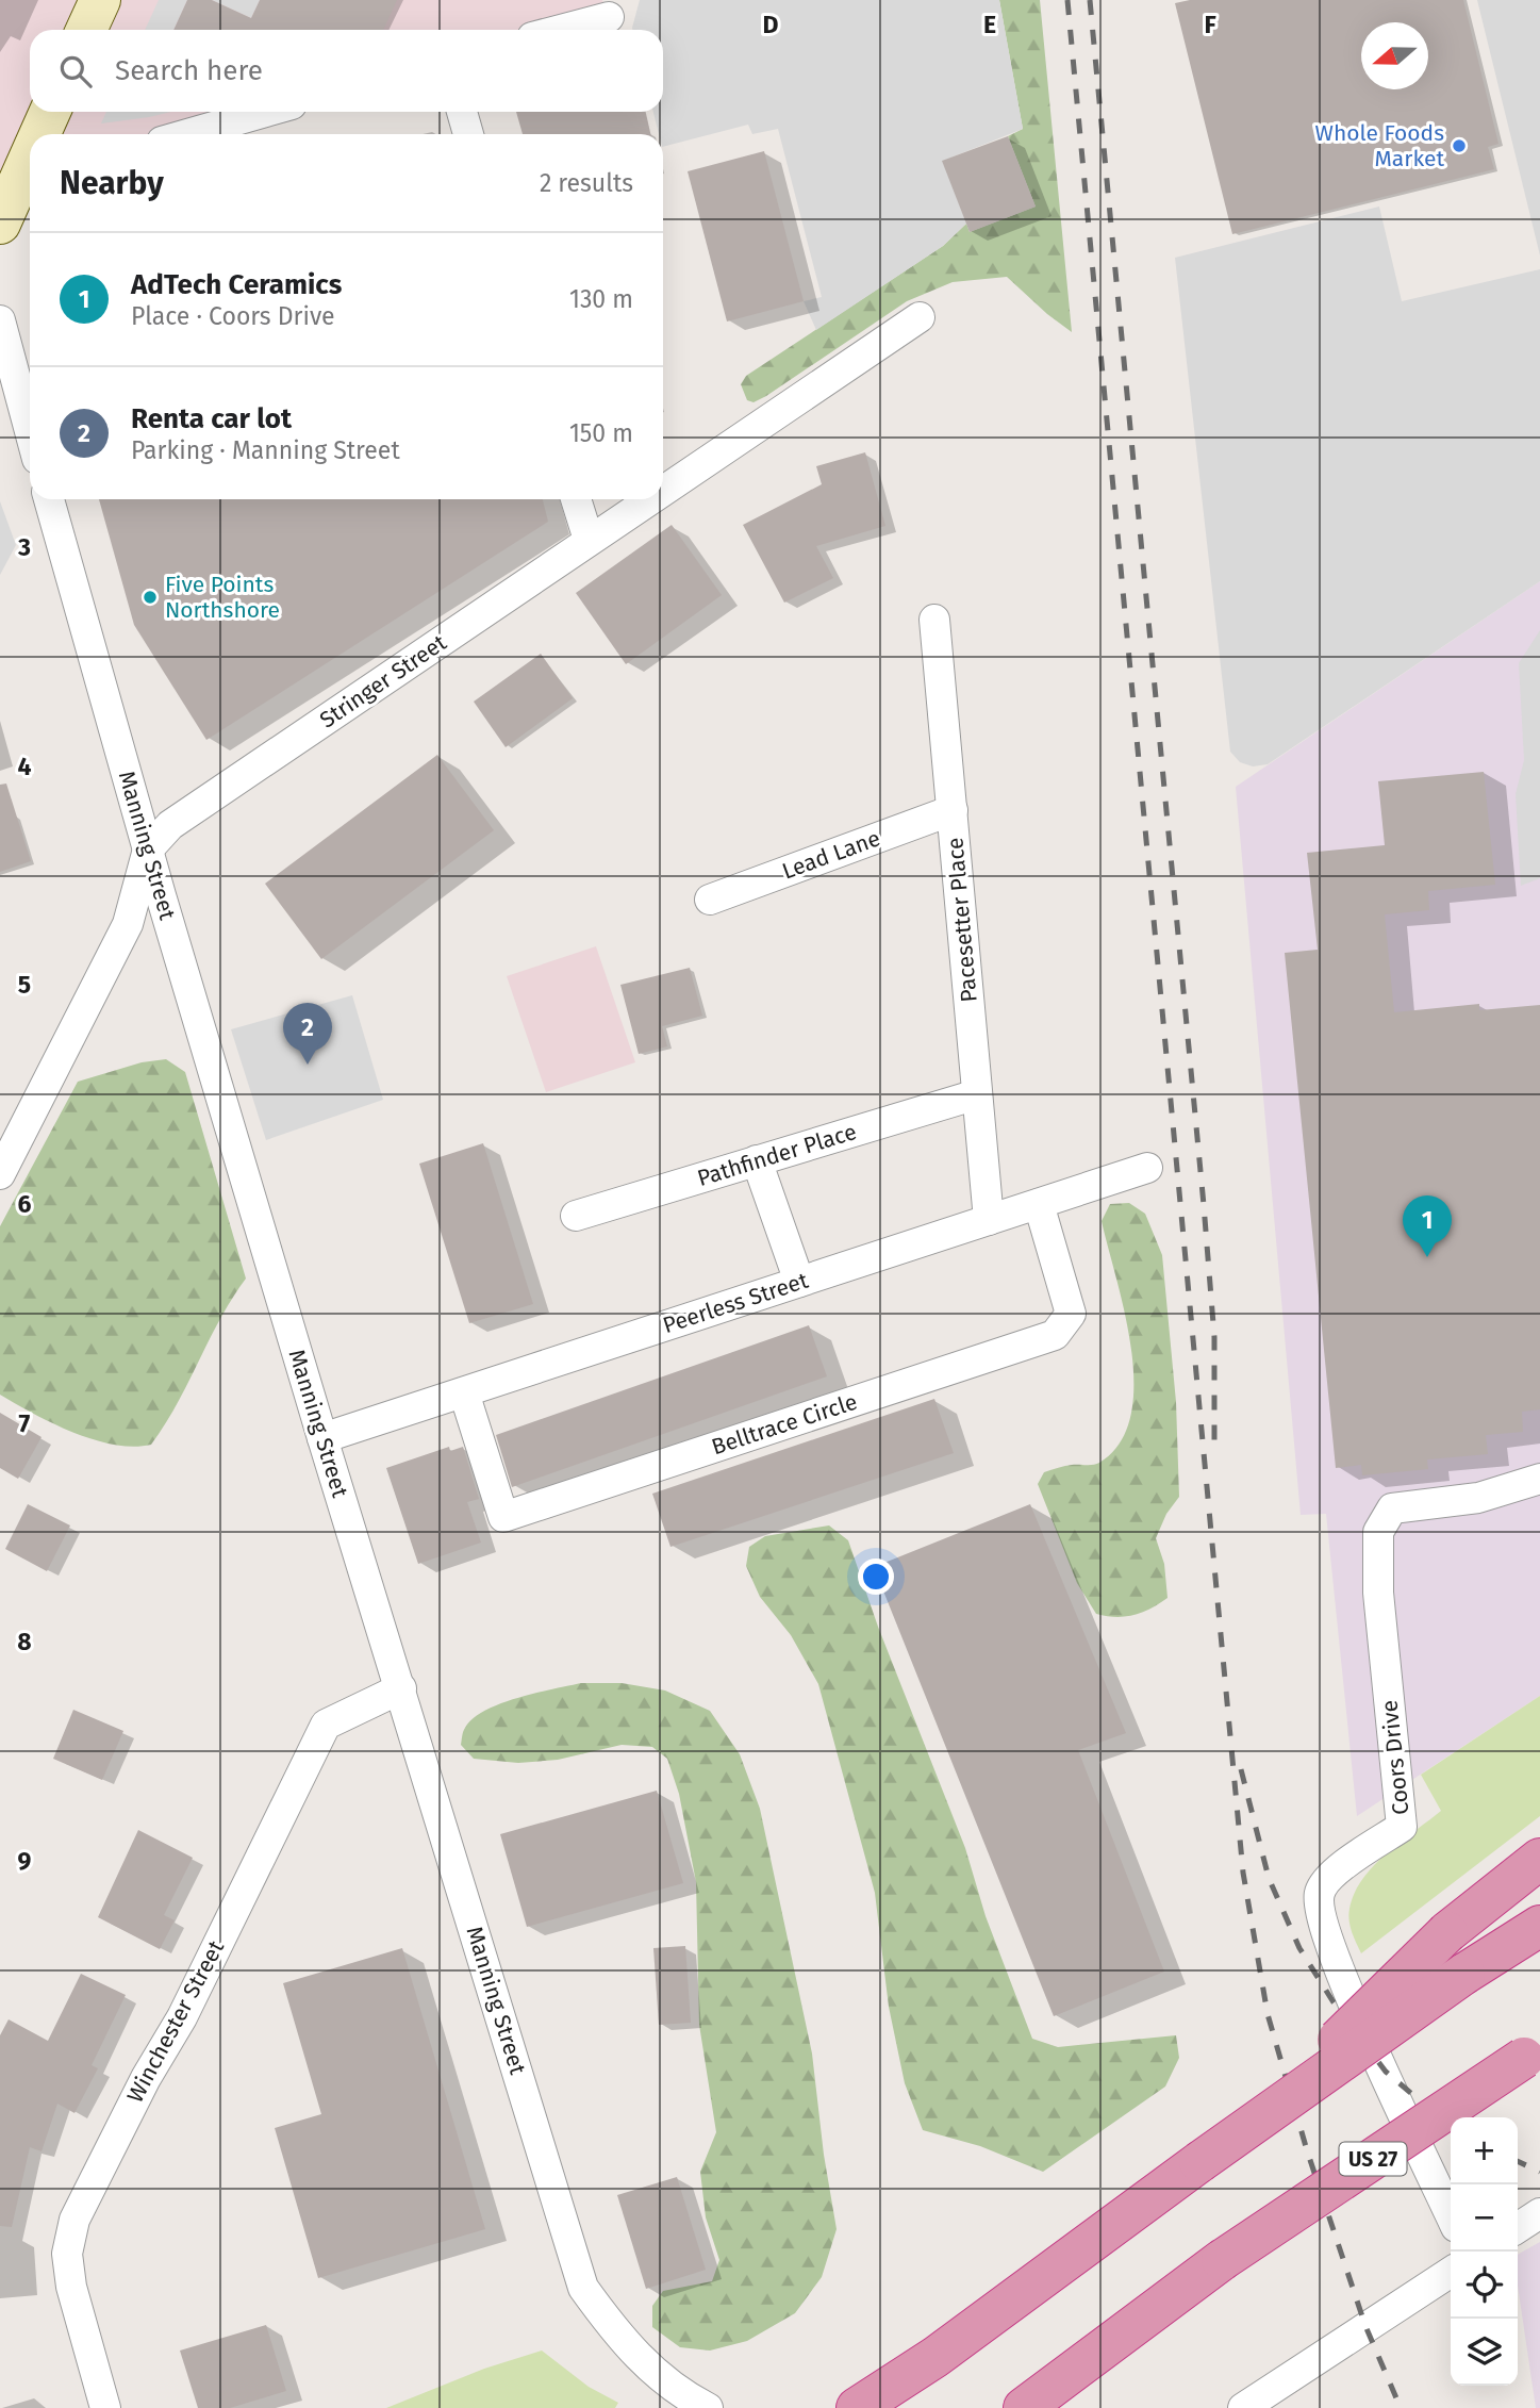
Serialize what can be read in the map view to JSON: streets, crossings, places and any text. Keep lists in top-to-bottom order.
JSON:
{
  "streets": {
    "highway": ["US 27"],
    "street": [
      "Stringer Street",
      "Manning Street",
      "Lead Lane",
      "Pacesetter Place",
      "Pathfinder Place",
      "Peerless Street",
      "Belltrace Circle",
      "Coors Drive",
      "Winchester Street"
    ]
  },
  "crossings": [
    ["Stringer Street", "Manning Street"],
    ["Manning Street", "Peerless Street"],
    ["Manning Street", "Winchester Street"],
    ["Lead Lane", "Pacesetter Place"],
    ["Pacesetter Place", "Pathfinder Place"],
    ["Pacesetter Place", "Peerless Street"],
    ["Peerless Street", "Belltrace Circle"]
  ],
  "places": ["Whole Foods Market", "Five Points Northshore"],
  "north": "left",
  "page": {
    "search": "Search here",
    "heading": ["Nearby", "2 results"],
    "list": [
      {
        "mark": "1",
        "name": "AdTech Ceramics",
        "note": "Place · Coors Drive",
        "value": "130 m"
      },
      {
        "mark": "2",
        "name": "Renta car lot",
        "note": "Parking · Manning Street",
        "value": "150 m"
      }
    ],
    "pins": ["2", "1"],
    "map_buttons": ["+", "−"]
  },
  "grid": {
    "columns": ["D", "E", "F"],
    "rows": [
      "3",
      "4",
      "5",
      "6",
      "7",
      "8",
      "9"
    ]
  }
}
